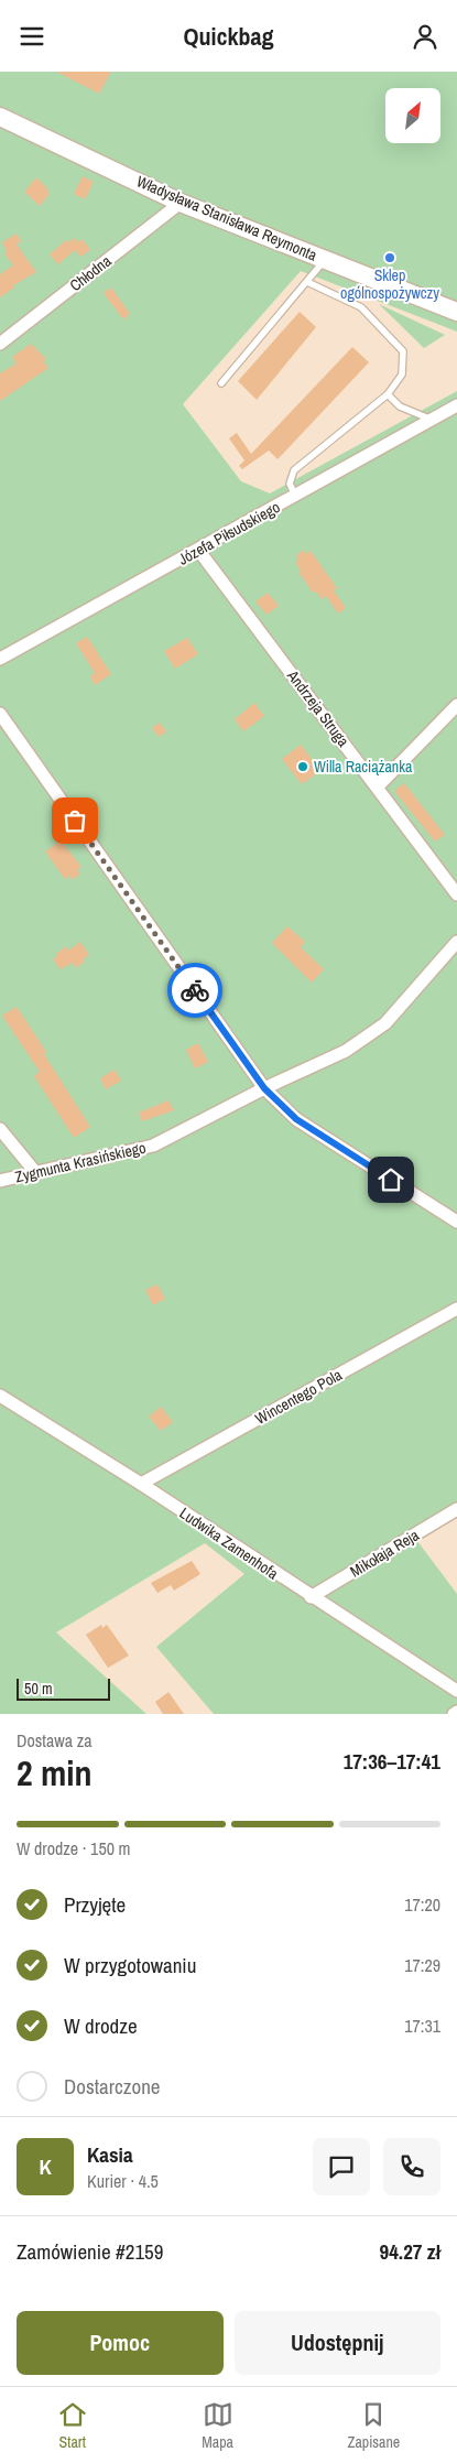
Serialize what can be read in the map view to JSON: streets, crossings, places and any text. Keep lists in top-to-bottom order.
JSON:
{
  "streets": {
    "street": [
      "Władysława Stanisława Reymonta",
      "Chłodna",
      "Józefa Piłsudskiego",
      "Andrzeja Struga",
      "Zygmunta Krasińskiego",
      "Wincentego Pola",
      "Ludwika Zamenhofa",
      "Mikołaja Reja"
    ]
  },
  "crossings": [
    ["Władysława Stanisława Reymonta", "Chłodna"],
    ["Józefa Piłsudskiego", "Andrzeja Struga"],
    ["Wincentego Pola", "Ludwika Zamenhofa"],
    ["Ludwika Zamenhofa", "Mikołaja Reja"]
  ],
  "places": ["Sklep ogólnospożywczy", "Willa Raciążanka"],
  "scale_bar": "50 m",
  "north": "top right",
  "page": {
    "header": "Quickbag",
    "scale": "50 m",
    "heading": ["2 min", "Dostawa za", "17:36–17:41"],
    "panel": [
      "Kasia",
      "Kurier · 4.5",
      "Zamówienie #2159",
      "94.27 zł"
    ],
    "bar": "W drodze · 150 m",
    "list": [
      ["Przyjęte", "17:20"],
      ["W przygotowaniu", "17:29"],
      ["W drodze", "17:31"],
      "Dostarczone"
    ],
    "round": "K",
    "buttons": ["Pomoc", "Udostępnij"],
    "tabs": ["Start", "Mapa", "Zapisane"]
  }
}
